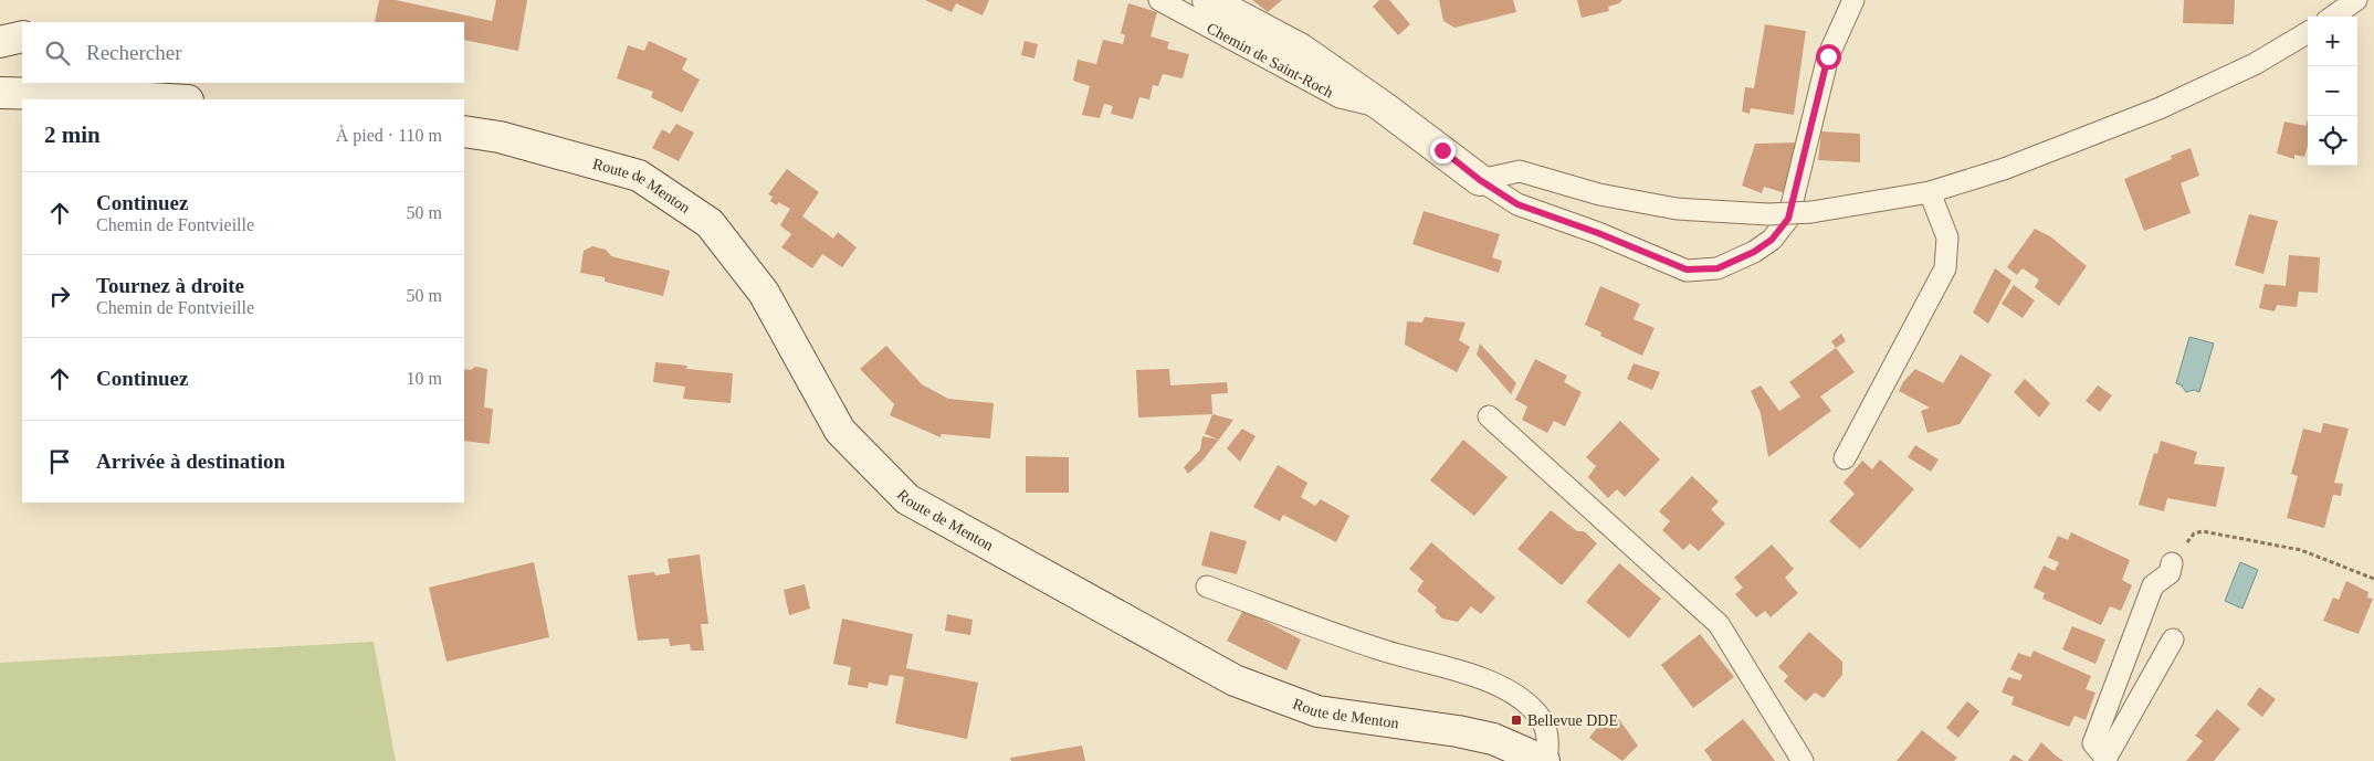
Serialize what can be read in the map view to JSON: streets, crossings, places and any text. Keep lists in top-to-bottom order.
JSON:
{
  "streets": {
    "main road": ["Route de Menton"],
    "lane": ["Chemin de Saint-Roch"]
  },
  "places": {
    "transit": ["Bellevue DDE"]
  },
  "page": {
    "map_buttons": ["+", "−"],
    "search": "Rechercher",
    "heading": ["2 min", "À pied · 110 m"],
    "list": [
      ["Continuez", "Chemin de Fontvieille", "50 m"],
      ["Tournez à droite", "Chemin de Fontvieille", "50 m"],
      ["Continuez", "10 m"],
      "Arrivée à destination"
    ]
  }
}
